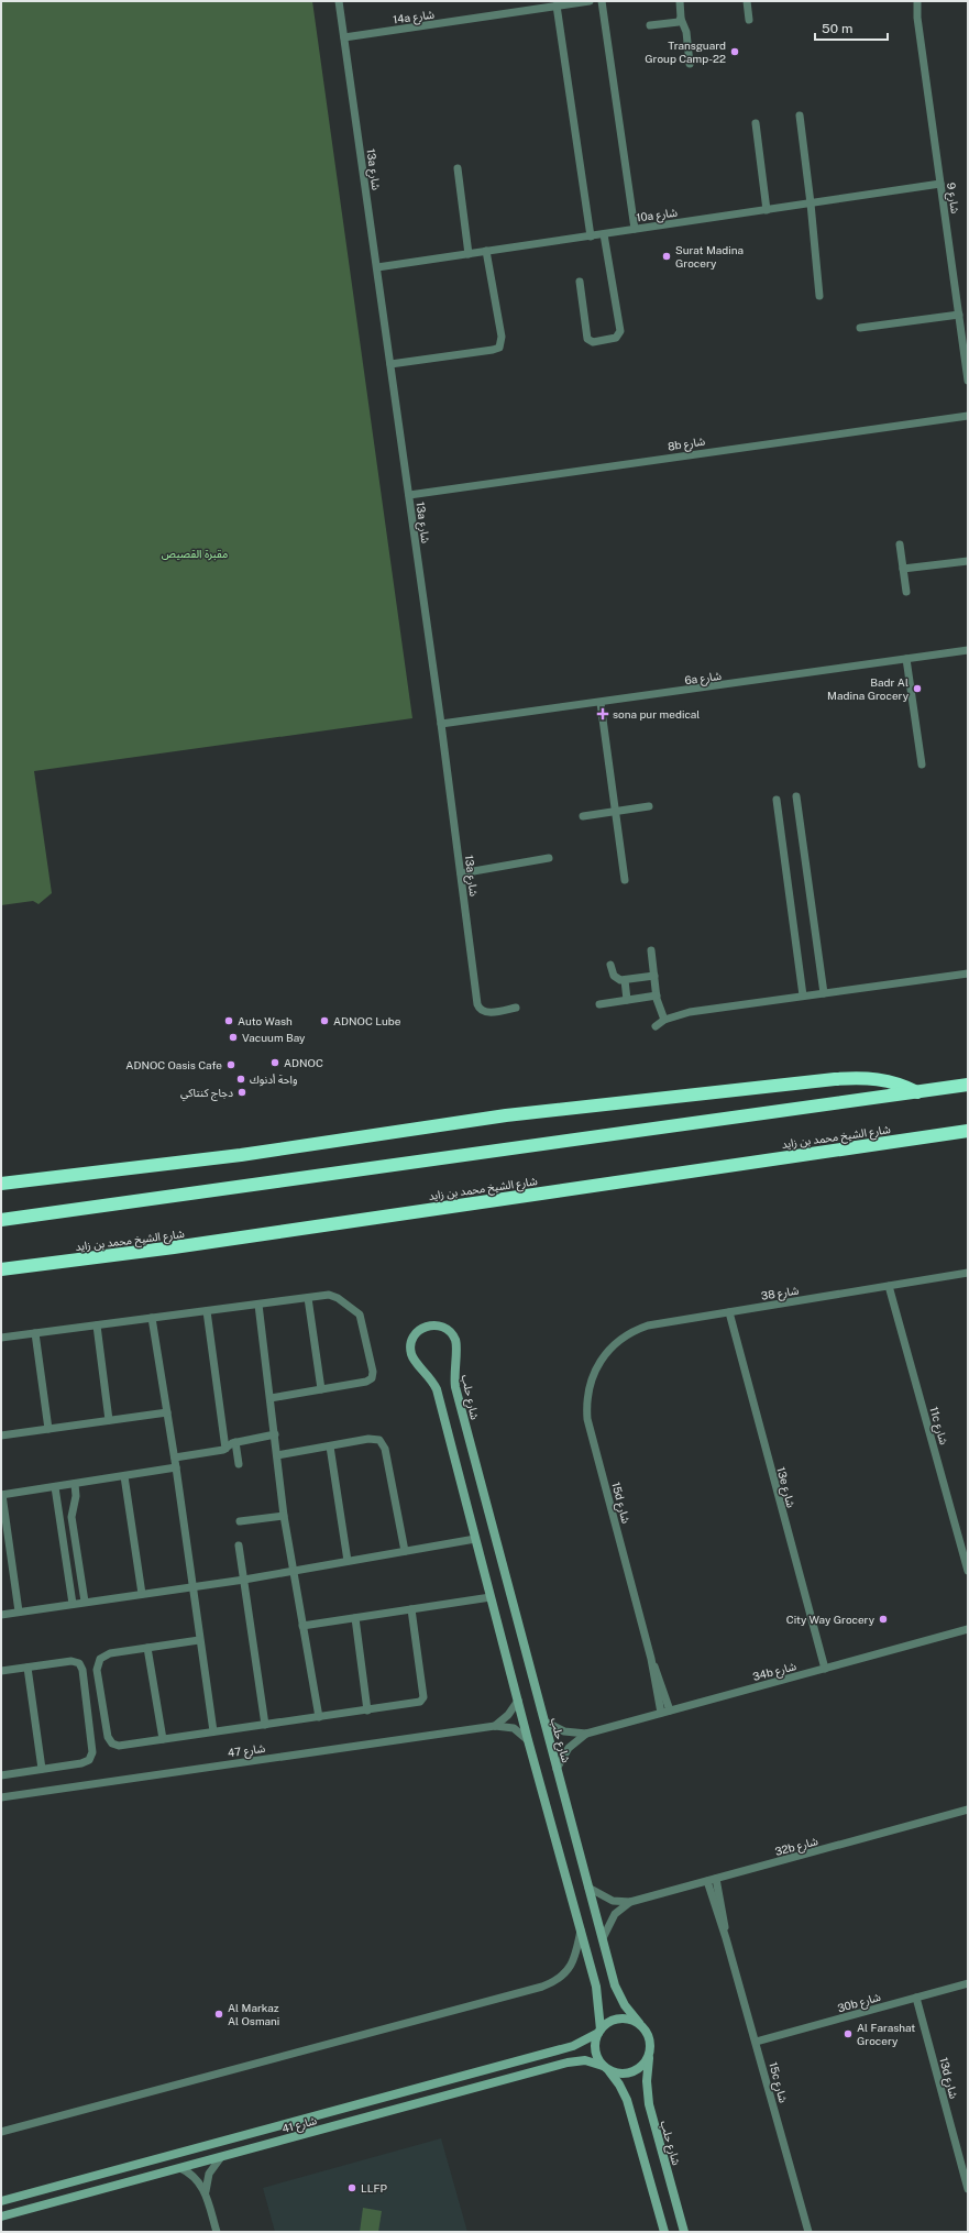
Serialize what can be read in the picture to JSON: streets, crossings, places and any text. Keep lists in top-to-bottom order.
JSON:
{
  "streets": {
    "highway": ["شارع الشيخ محمد بن زايد"],
    "street": [
      "14a شارع",
      "13a شارع",
      "شارع 9",
      "10a شارع",
      "8b شارع",
      "6a شارع",
      "شارع 38",
      "شارع حلب",
      "11c شارع",
      "13e شارع",
      "15d شارع",
      "34b شارع",
      "شارع 47",
      "32b شارع",
      "30b شارع",
      "13d شارع",
      "15c شارع",
      "شارع 41"
    ]
  },
  "crossings": [
    ["14a شارع", "13a شارع"],
    ["13a شارع", "10a شارع"],
    ["13a شارع", "8b شارع"],
    ["13a شارع", "6a شارع"],
    ["شارع 9", "10a شارع"],
    ["شارع 38", "11c شارع"],
    ["شارع 38", "13e شارع"],
    ["شارع 38", "15d شارع"],
    ["شارع حلب", "34b شارع"],
    ["شارع حلب", "شارع 47"],
    ["شارع حلب", "32b شارع"],
    ["شارع حلب", "شارع 41"],
    ["13e شارع", "34b شارع"],
    ["15d شارع", "34b شارع"],
    ["32b شارع", "15c شارع"],
    ["30b شارع", "13d شارع"],
    ["30b شارع", "15c شارع"]
  ],
  "parks": ["مقبرة القصيص"],
  "places": {
    "other": [
      "Transguard Group Camp-22",
      "Surat Madina Grocery",
      "Badr Al Madina Grocery",
      "Auto Wash",
      "ADNOC Lube",
      "Vacuum Bay",
      "ADNOC",
      "ADNOC Oasis Cafe",
      "واحة أدنوك",
      "دجاج كنتاكي",
      "City Way Grocery",
      "Al Markaz Al Osmani",
      "Al Farashat Grocery",
      "LLFP"
    ],
    "health": ["sona pur medical"]
  },
  "scale_bar": "50 m"
}
